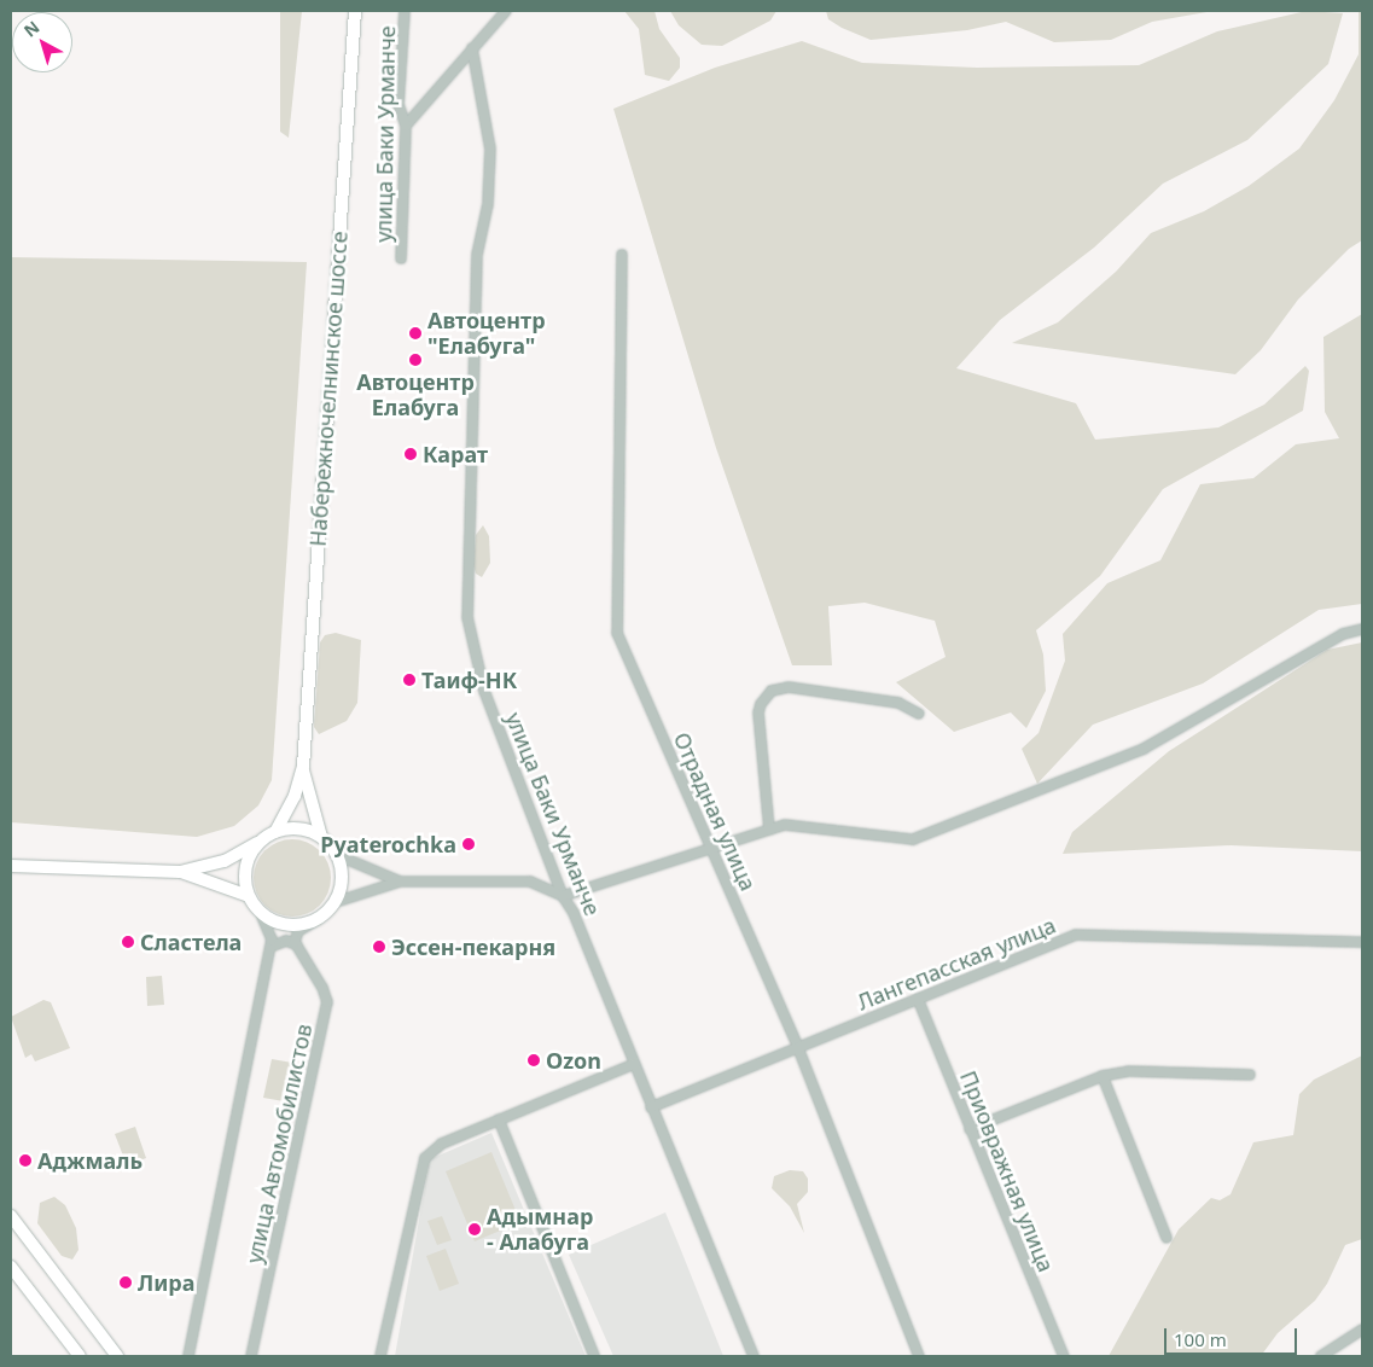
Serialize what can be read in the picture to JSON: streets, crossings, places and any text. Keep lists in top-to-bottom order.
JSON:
{
  "streets": {
    "main road": ["Набережночелнинское шоссе"],
    "street": [
      "улица Баки Урманче",
      "Отрадная улица",
      "Лангепасская улица",
      "улица Автомобилистов",
      "Приовражная улица"
    ]
  },
  "crossings": [
    ["улица Баки Урманче", "Лангепасская улица"],
    ["Отрадная улица", "Лангепасская улица"],
    ["Лангепасская улица", "Приовражная улица"]
  ],
  "places": [
    "Автоцентр \"Елабуга\"",
    "Автоцентр Елабуга",
    "Карат",
    "Таиф-НК",
    "Pyaterochka",
    "Сластела",
    "Эссен-пекарня",
    "Ozon",
    "Аджмаль",
    "Адымнар - Алабуга",
    "Лира"
  ],
  "scale_bar": "100 m",
  "north": "top left"
}
